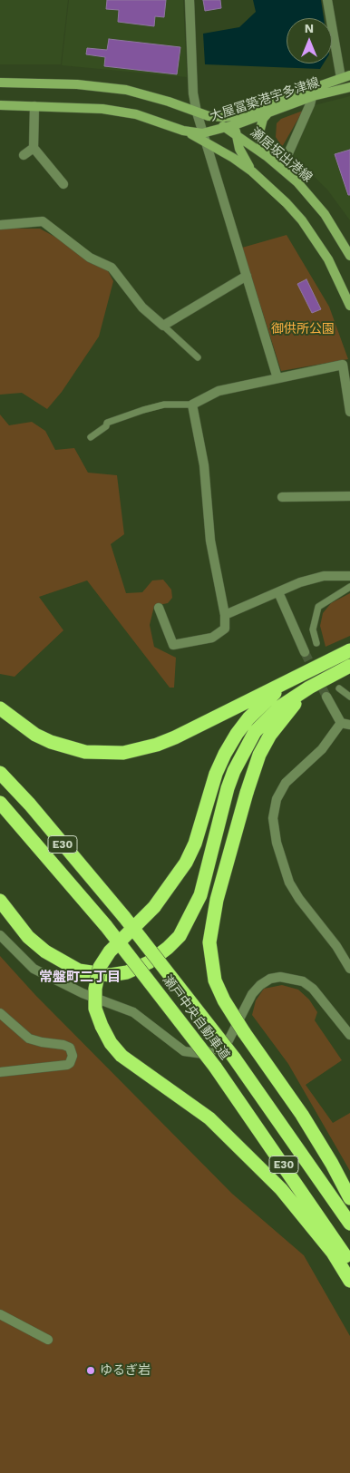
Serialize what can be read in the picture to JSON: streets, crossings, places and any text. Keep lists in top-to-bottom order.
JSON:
{
  "streets": {
    "highway": ["E30", "瀬戸中央自動車道"],
    "main road": ["大屋冨築港宇多津線", "瀬居坂出港線"]
  },
  "crossings": [
    ["大屋冨築港宇多津線", "瀬居坂出港線"]
  ],
  "districts": ["常盤町二丁目"],
  "parks": ["御供所公園"],
  "places": ["ゆるぎ岩"],
  "north": "top"
}
